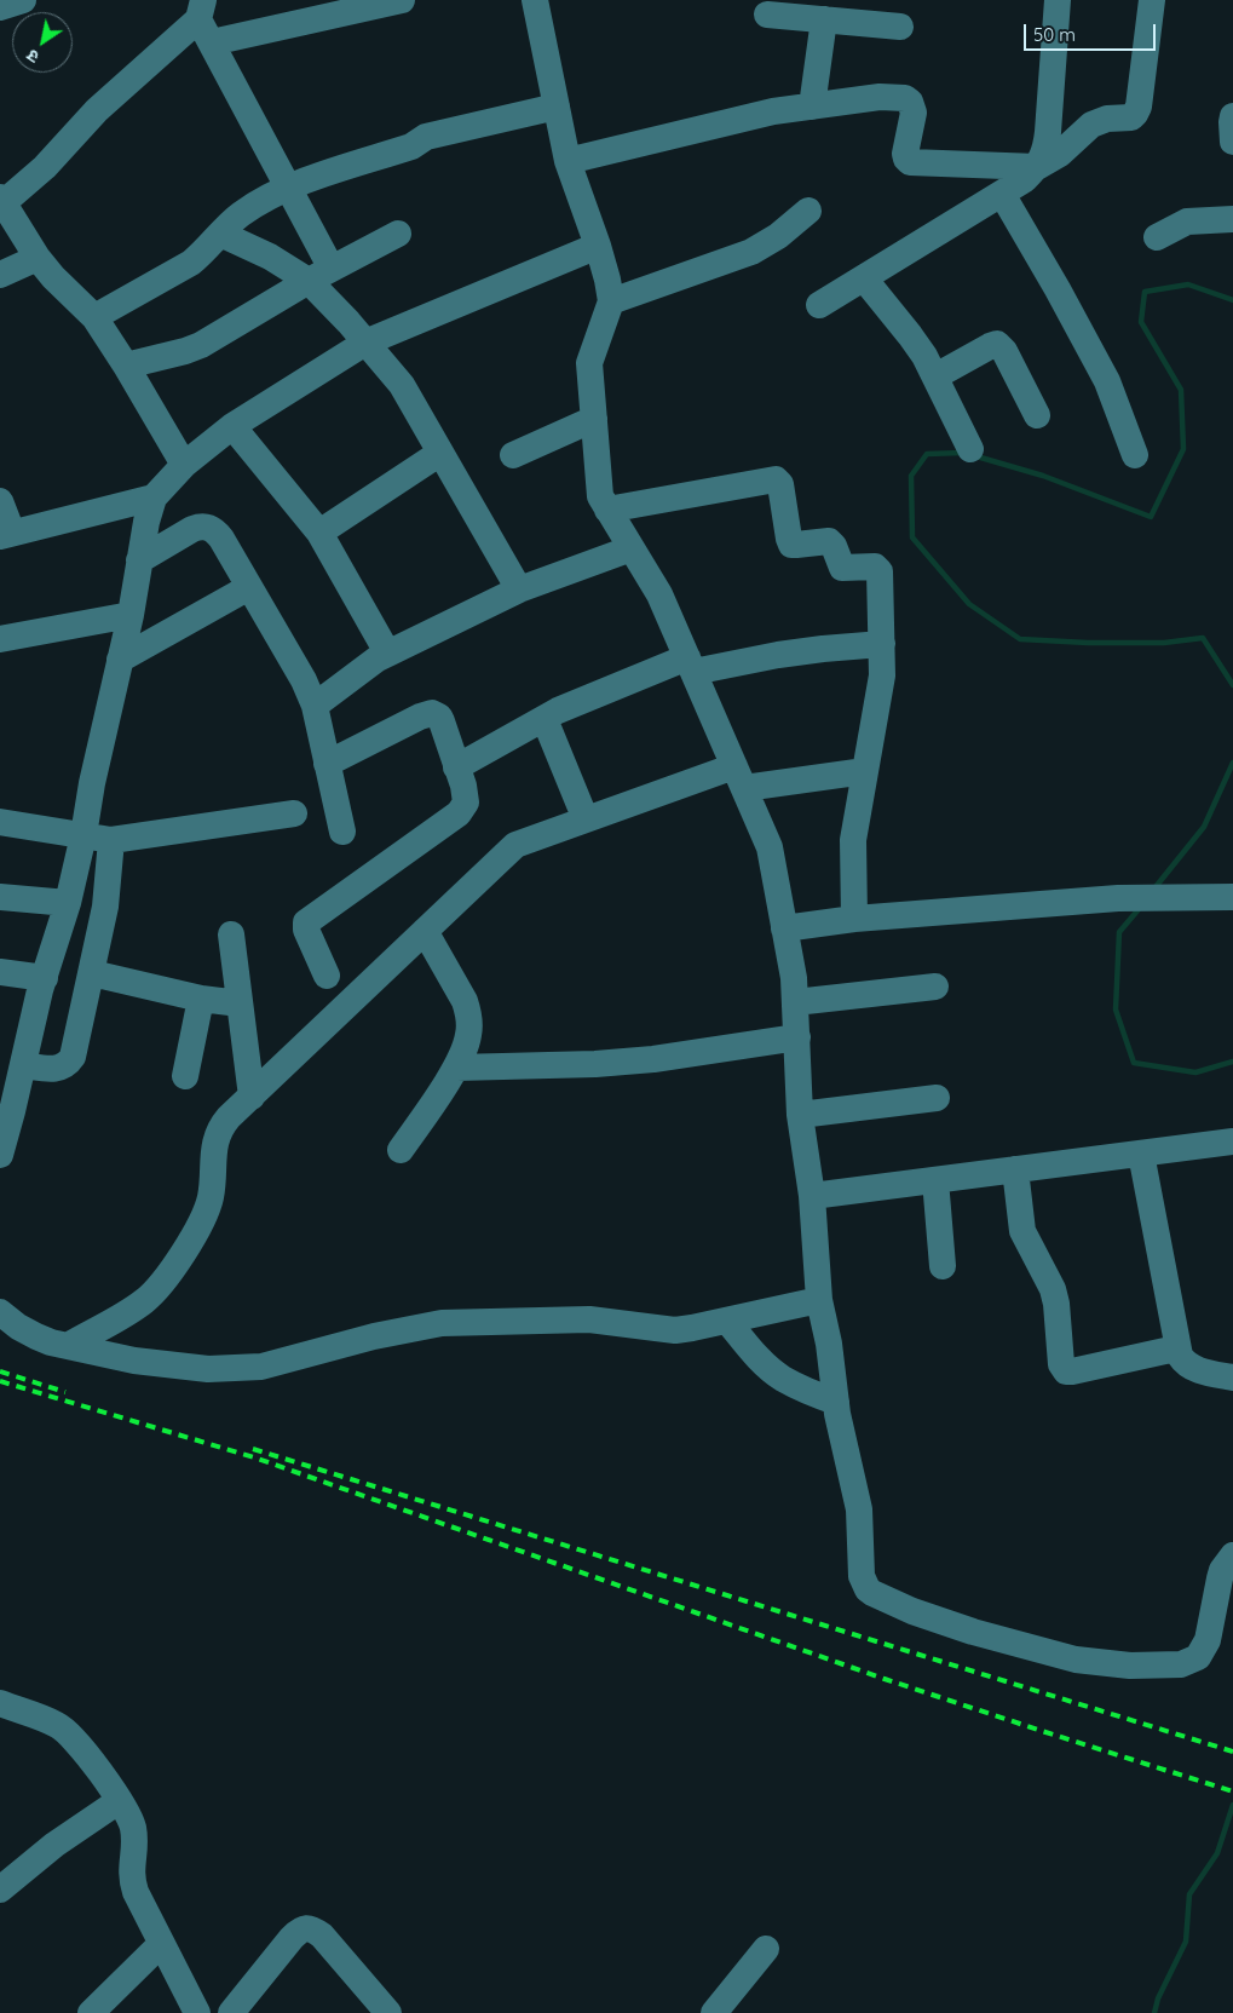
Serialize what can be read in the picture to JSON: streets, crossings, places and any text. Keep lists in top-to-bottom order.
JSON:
{
  "scale_bar": "50 m",
  "north": "bottom left"
}
